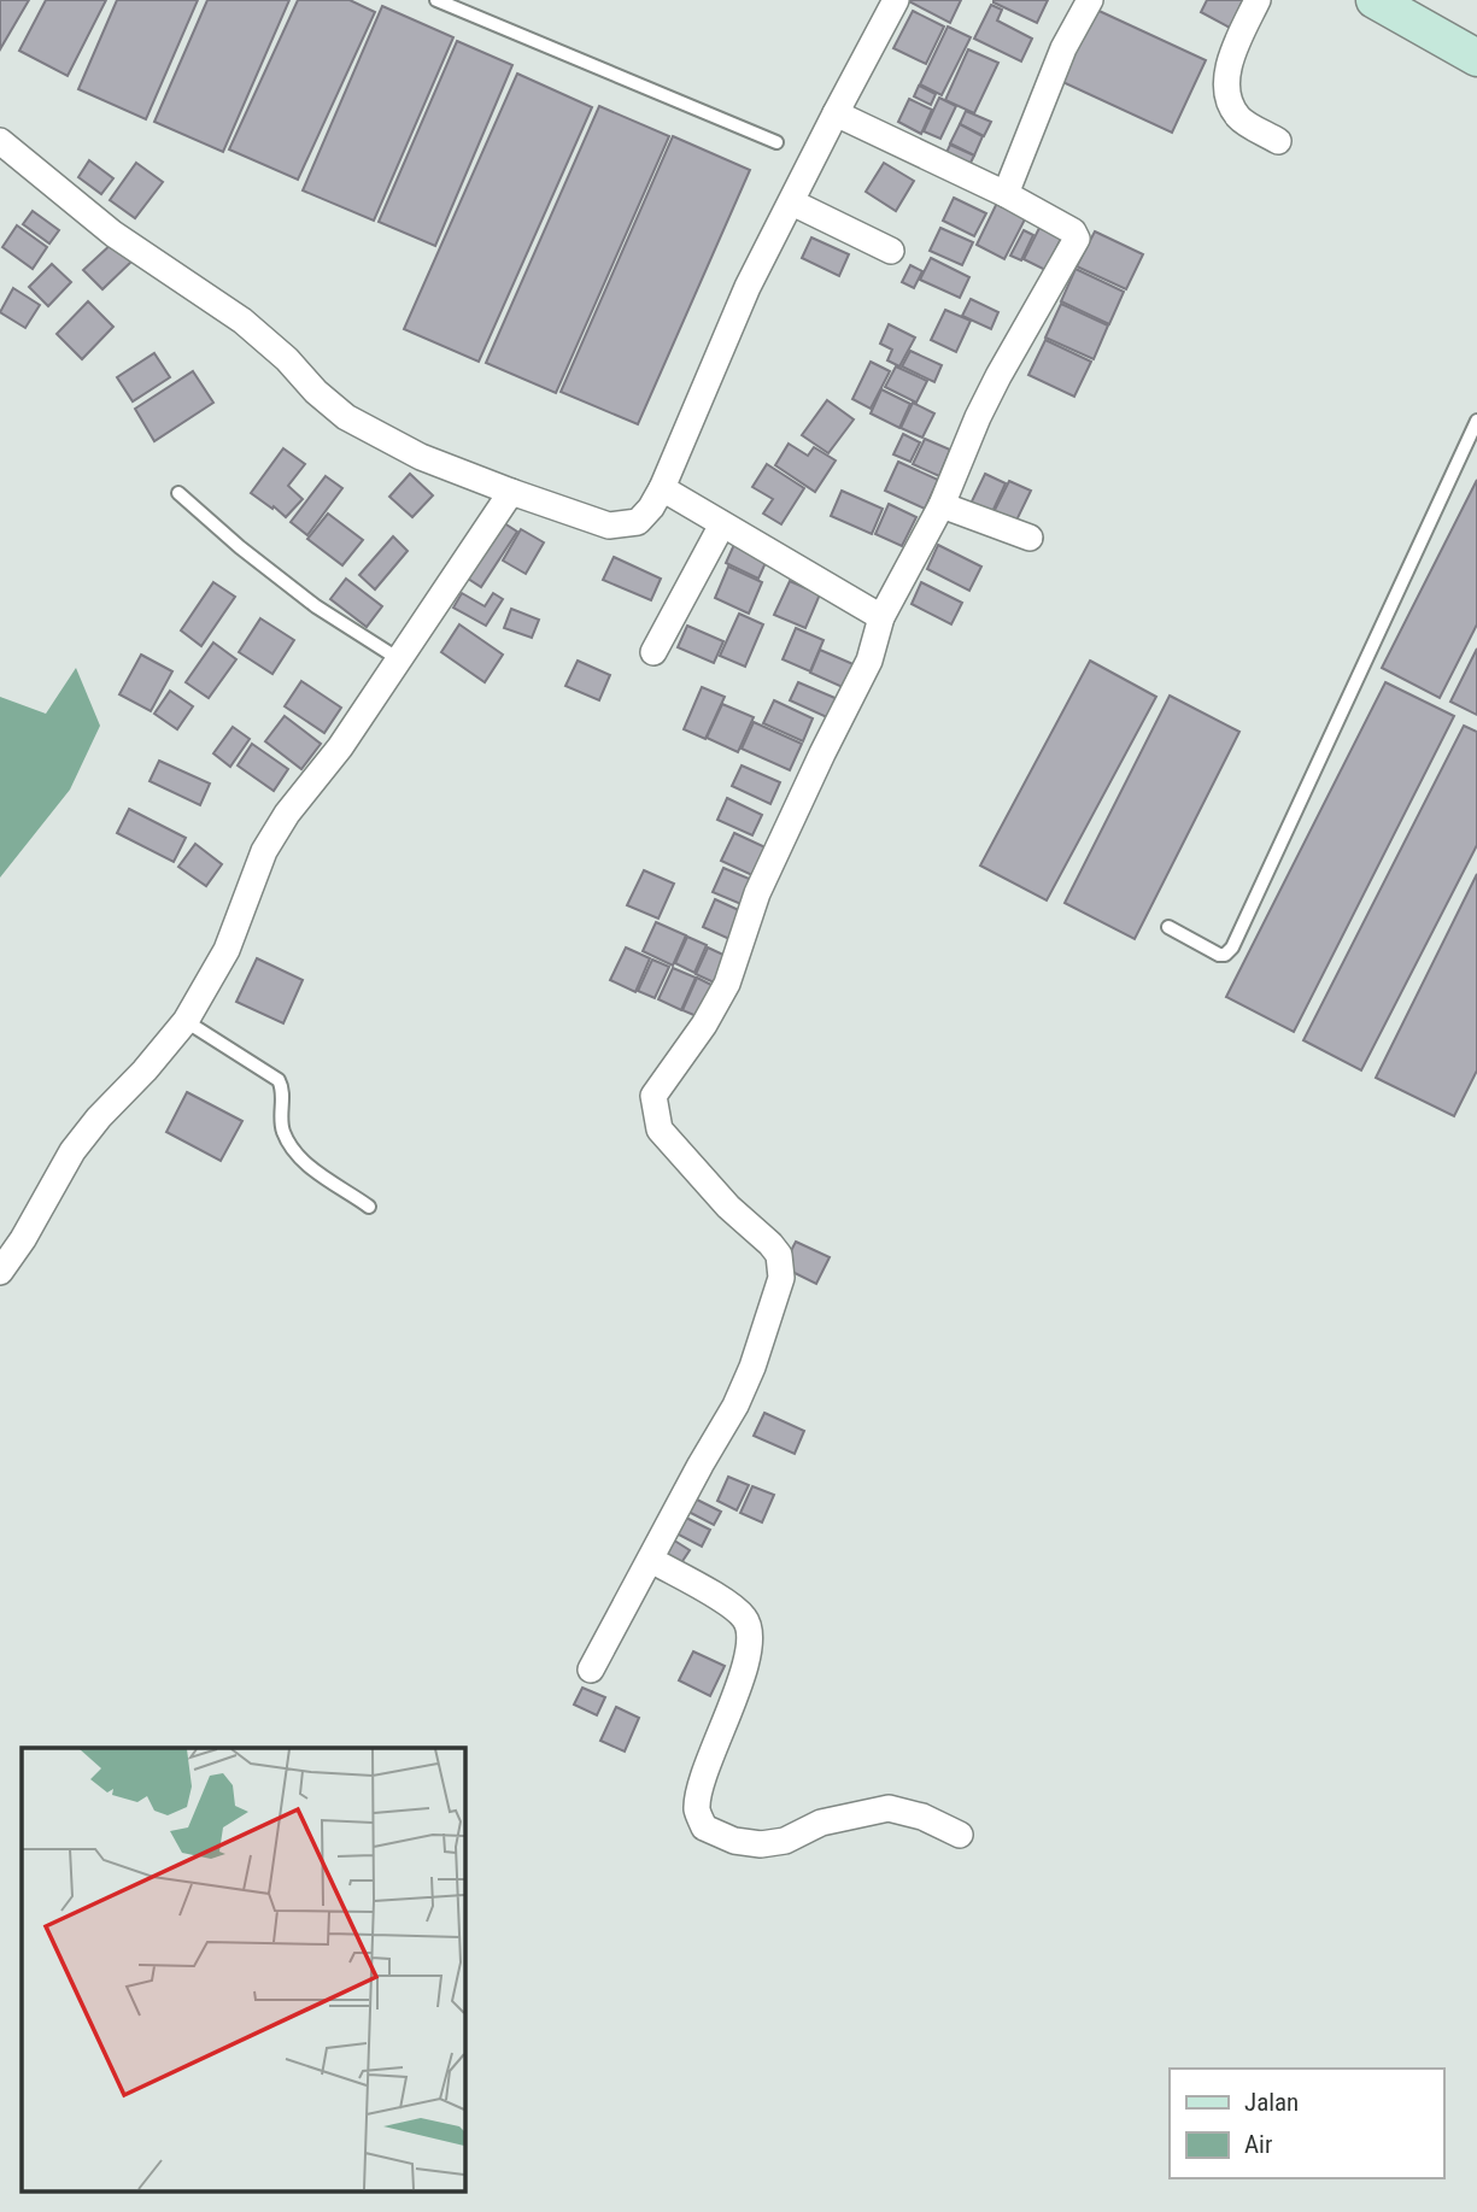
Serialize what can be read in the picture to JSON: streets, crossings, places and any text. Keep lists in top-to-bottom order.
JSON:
{
  "legend": ["Jalan", "Air"]
}
